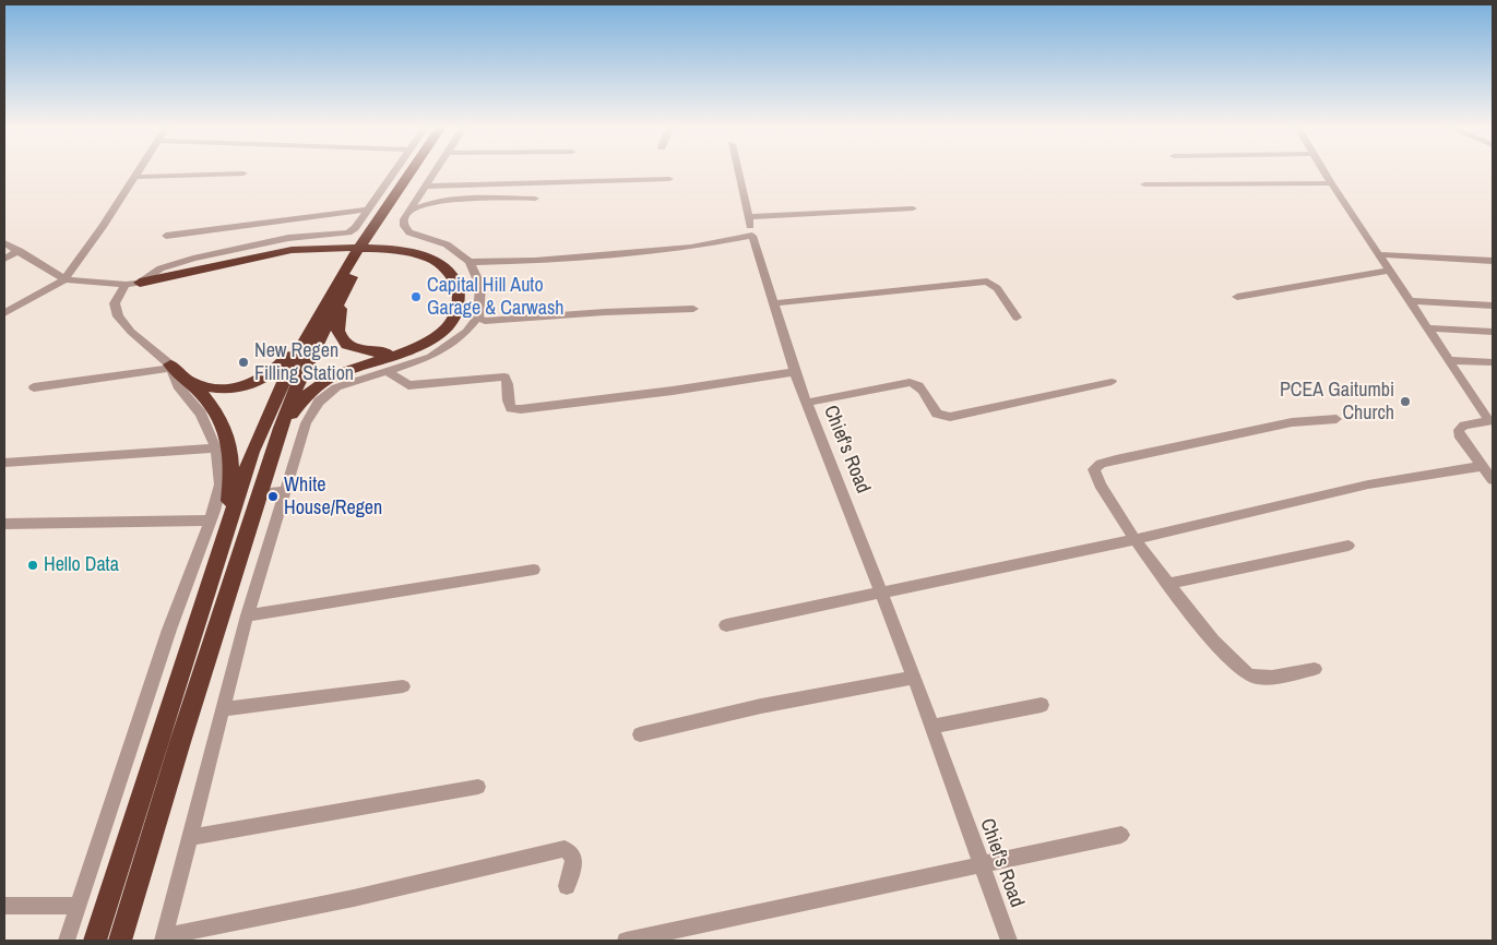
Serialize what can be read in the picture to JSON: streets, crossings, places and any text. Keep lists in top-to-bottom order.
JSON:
{
  "streets": {
    "street": ["Chief's Road"]
  },
  "places": [
    "Capital Hill Auto Garage & Carwash",
    "New Regen Filling Station",
    "PCEA Gaitumbi Church",
    "White House/Regen",
    "Hello Data"
  ]
}
